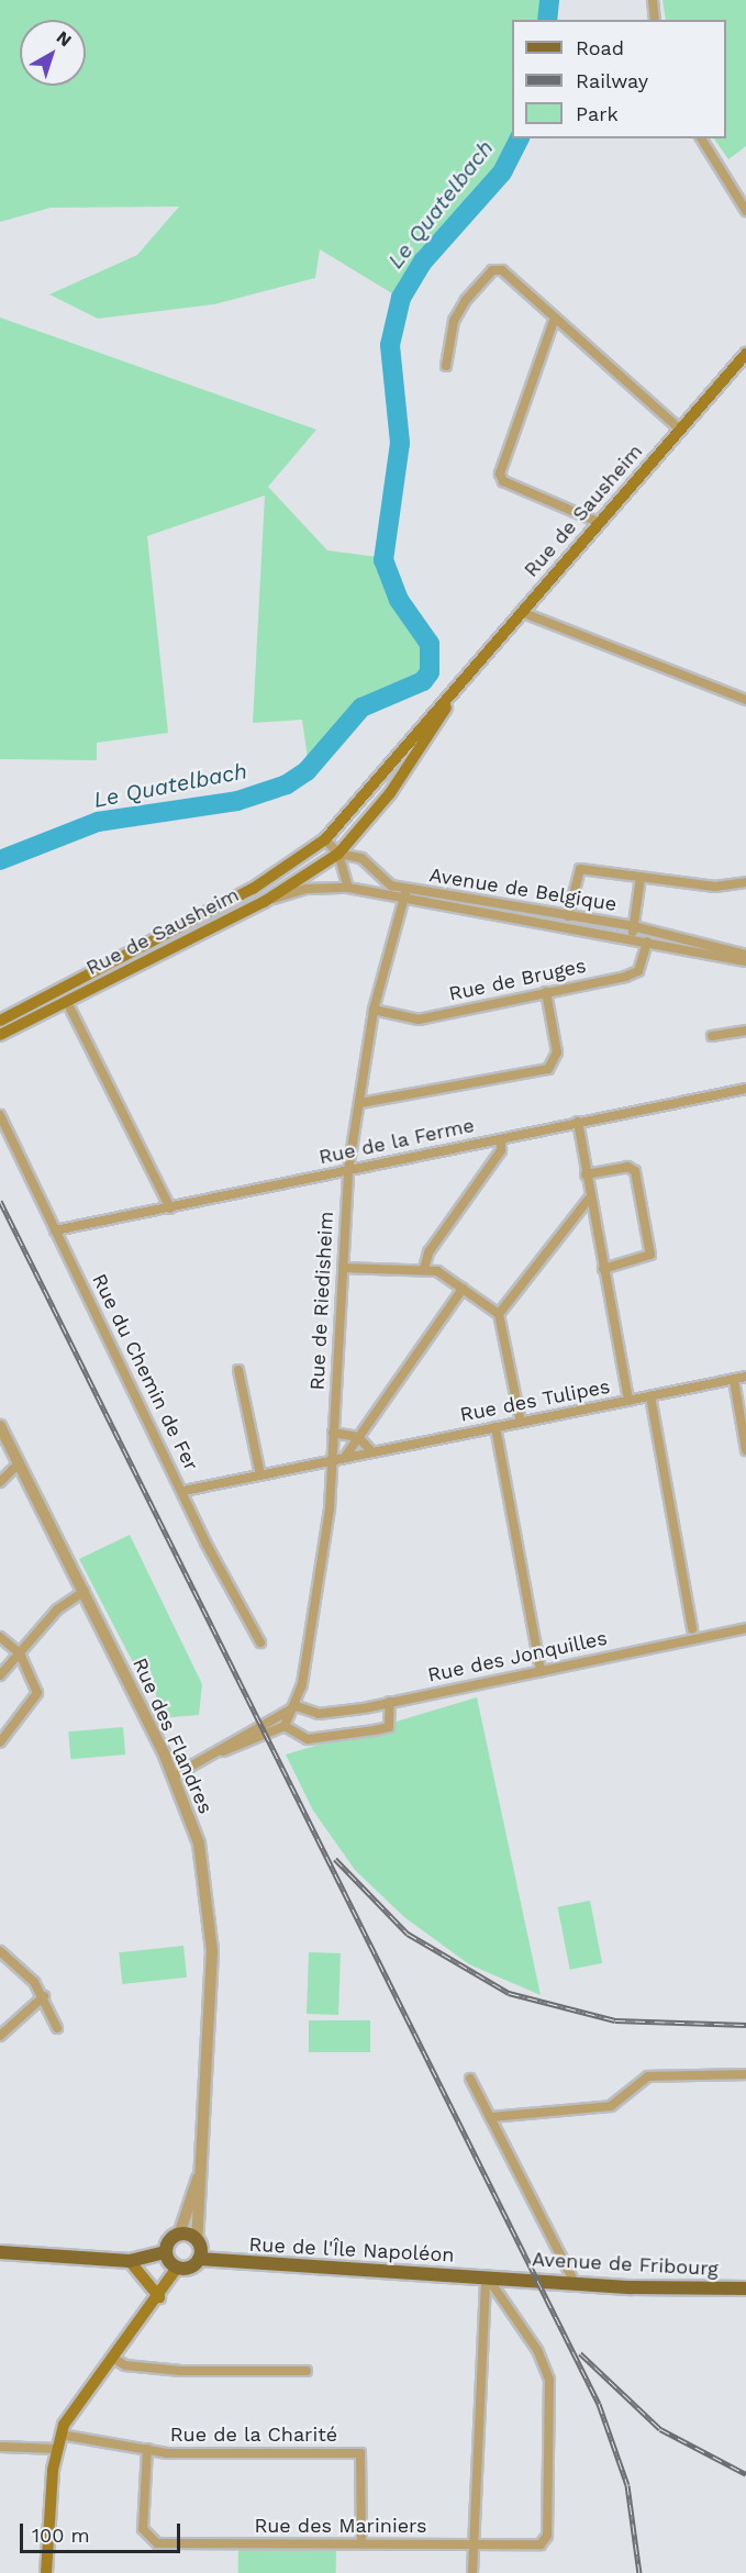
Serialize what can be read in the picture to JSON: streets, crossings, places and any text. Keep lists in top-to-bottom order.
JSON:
{
  "streets": {
    "main road": ["Rue de Sausheim", "Rue de l'Île Napoléon", "Avenue de Fribourg"],
    "street": [
      "Avenue de Belgique",
      "Rue de Bruges",
      "Rue de la Ferme",
      "Rue de Riedisheim",
      "Rue du Chemin de Fer",
      "Rue des Tulipes",
      "Rue des Jonquilles",
      "Rue des Flandres",
      "Rue de la Charité",
      "Rue des Mariniers"
    ]
  },
  "crossings": [
    ["Rue de Sausheim", "Avenue de Belgique"],
    ["Avenue de Belgique", "Rue de Bruges"],
    ["Avenue de Belgique", "Rue de Riedisheim"],
    ["Rue de Bruges", "Rue de Riedisheim"],
    ["Rue de la Ferme", "Rue de Riedisheim"],
    ["Rue de la Ferme", "Rue du Chemin de Fer"],
    ["Rue de Riedisheim", "Rue des Tulipes"],
    ["Rue de Riedisheim", "Rue des Jonquilles"],
    ["Rue du Chemin de Fer", "Rue des Tulipes"],
    ["Rue de l'Île Napoléon", "Avenue de Fribourg"],
    ["Rue de l'Île Napoléon", "Rue des Mariniers"],
    ["Rue de la Charité", "Rue des Mariniers"]
  ],
  "water": ["Le Quatelbach"],
  "legend": ["Road", "Railway", "Park"],
  "scale_bar": "100 m",
  "north": "top right"
}
